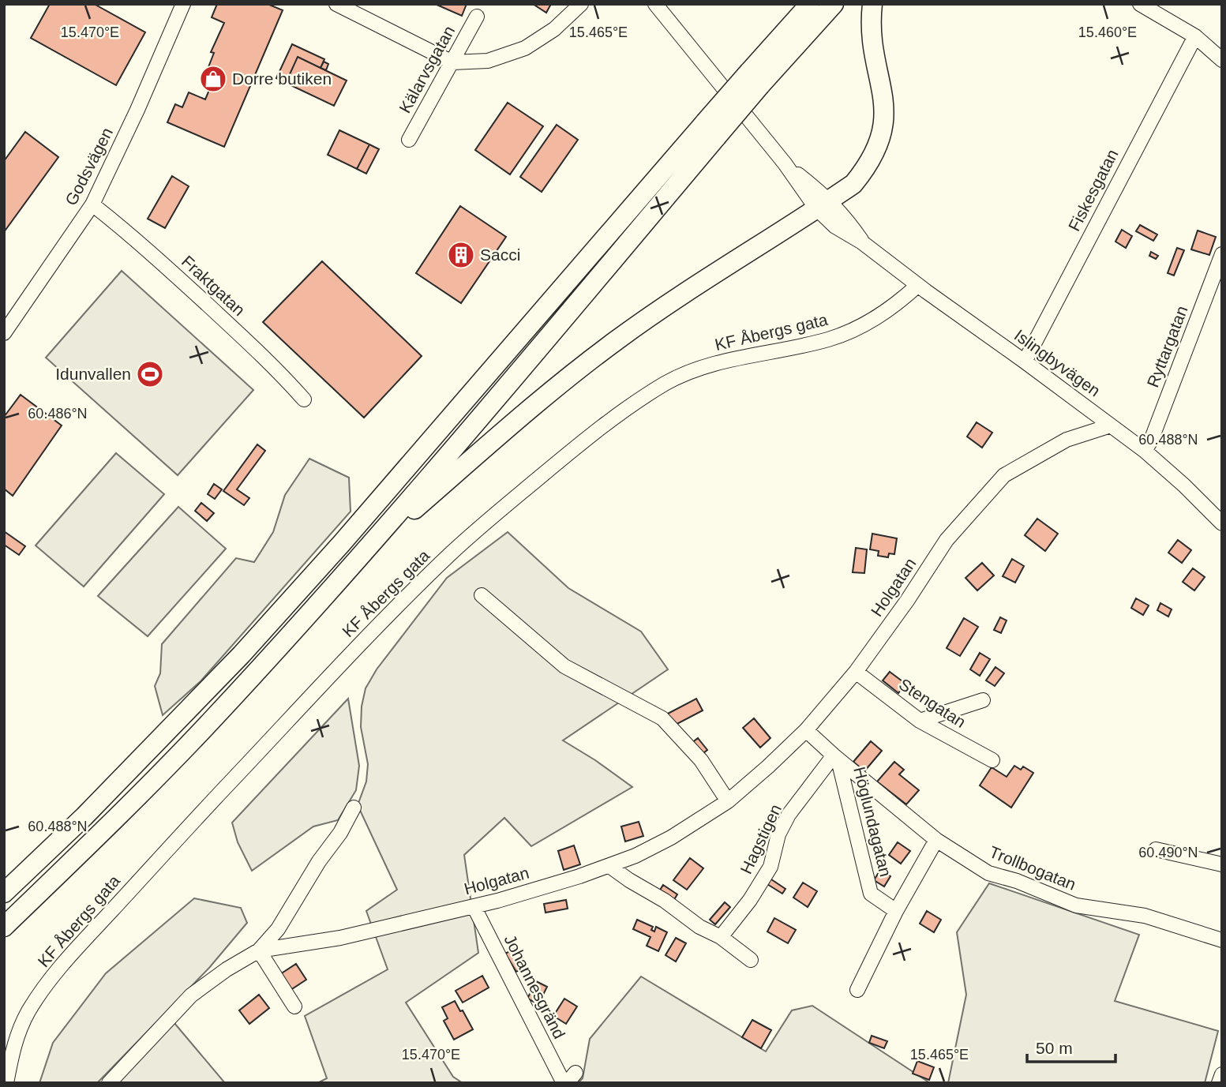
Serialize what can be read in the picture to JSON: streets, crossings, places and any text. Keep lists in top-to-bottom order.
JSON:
{
  "streets": {
    "street": [
      "Kälarvsgatan",
      "Godsvägen",
      "Fiskesgatan",
      "Fraktgatan",
      "KF Åbergs gata",
      "Ryttargatan",
      "Islingbyvägen",
      "Holgatan",
      "Stengatan",
      "Höglundagatan",
      "Hagstigen",
      "Trollbogatan",
      "Johannesgränd"
    ]
  },
  "crossings": [
    ["Godsvägen", "Fraktgatan"],
    ["Fiskesgatan", "Islingbyvägen"],
    ["KF Åbergs gata", "Islingbyvägen"],
    ["Ryttargatan", "Islingbyvägen"],
    ["Islingbyvägen", "Holgatan"],
    ["Holgatan", "Stengatan"],
    ["Holgatan", "Trollbogatan"],
    ["Holgatan", "Johannesgränd"],
    ["Höglundagatan", "Hagstigen"],
    ["Höglundagatan", "Trollbogatan"],
    ["Hagstigen", "Trollbogatan"]
  ],
  "places": {
    "shop": ["Dorre butiken"],
    "building": ["Sacci"],
    "sports": ["Idunvallen"]
  },
  "scale_bar": "50 m",
  "coordinates": [
    "15.470°E",
    "15.465°E",
    "15.460°E",
    "60.486°N",
    "60.488°N",
    "60.490°N"
  ]
}
